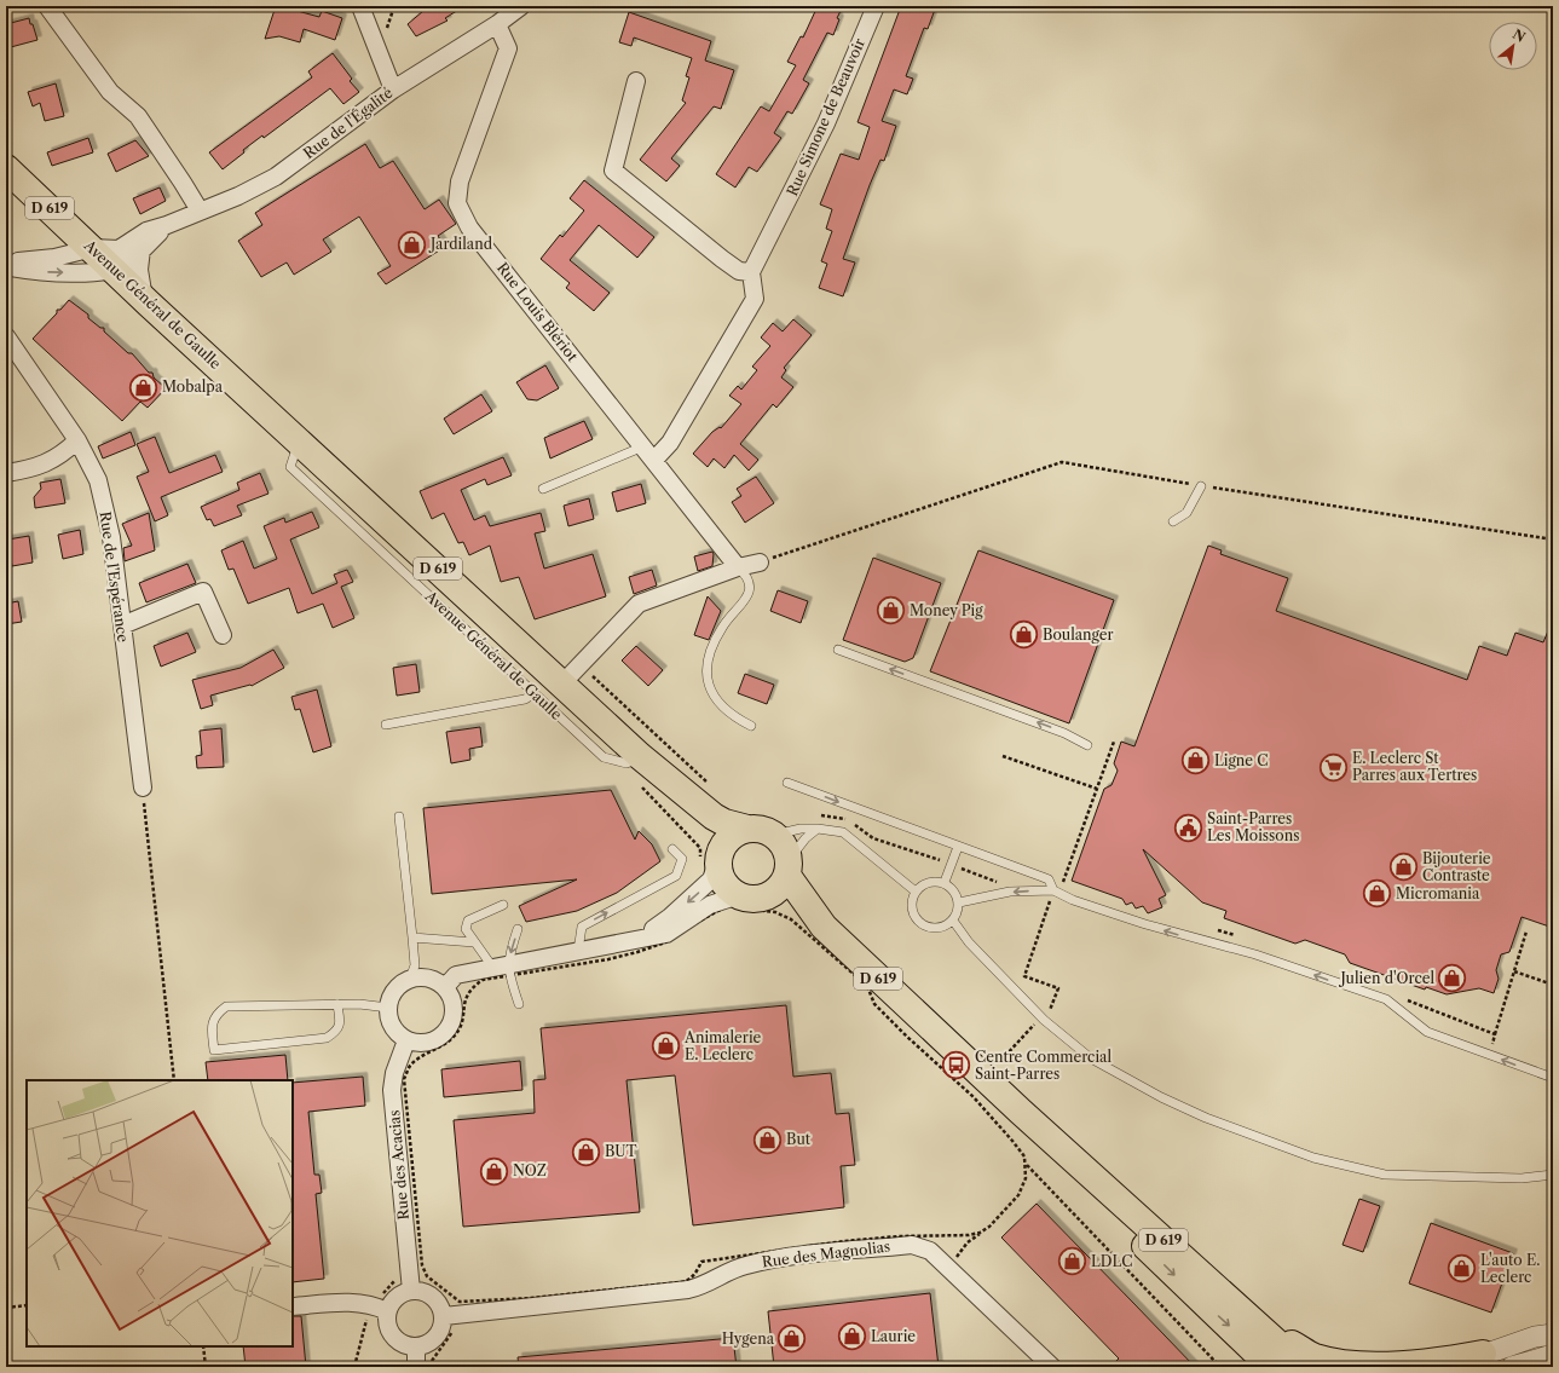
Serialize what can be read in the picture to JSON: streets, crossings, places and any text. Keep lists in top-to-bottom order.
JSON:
{
  "streets": {
    "main road": ["D 619", "Avenue Général de Gaulle"],
    "street": [
      "Rue Simone de Beauvoir",
      "Rue de l'Égalité",
      "Rue Louis Blériot",
      "Rue de l'Espérance",
      "Rue des Acacias",
      "Rue des Magnolias"
    ]
  },
  "crossings": [
    ["Rue de l'Égalité", "Avenue Général de Gaulle"],
    ["Rue de l'Égalité", "Rue Louis Blériot"],
    ["D 619", "Avenue Général de Gaulle"],
    ["Rue des Acacias", "Rue des Magnolias"]
  ],
  "places": {
    "shop": [
      "Jardiland",
      "Mobalpa",
      "Money Pig",
      "Boulanger",
      "Ligne C",
      "Bijouterie Contraste",
      "Micromania",
      "Julien d'Orcel",
      "Animalerie E. Leclerc",
      "But",
      "BUT",
      "NOZ",
      "LDLC",
      "L'auto E. Leclerc",
      "Laurie",
      "Hygena"
    ],
    "supermarket": ["E. Leclerc St Parres aux Tertres"],
    "public building": ["Saint-Parres Les Moissons"],
    "bus stop": ["Centre Commercial Saint-Parres"]
  },
  "north": "top right"
}
